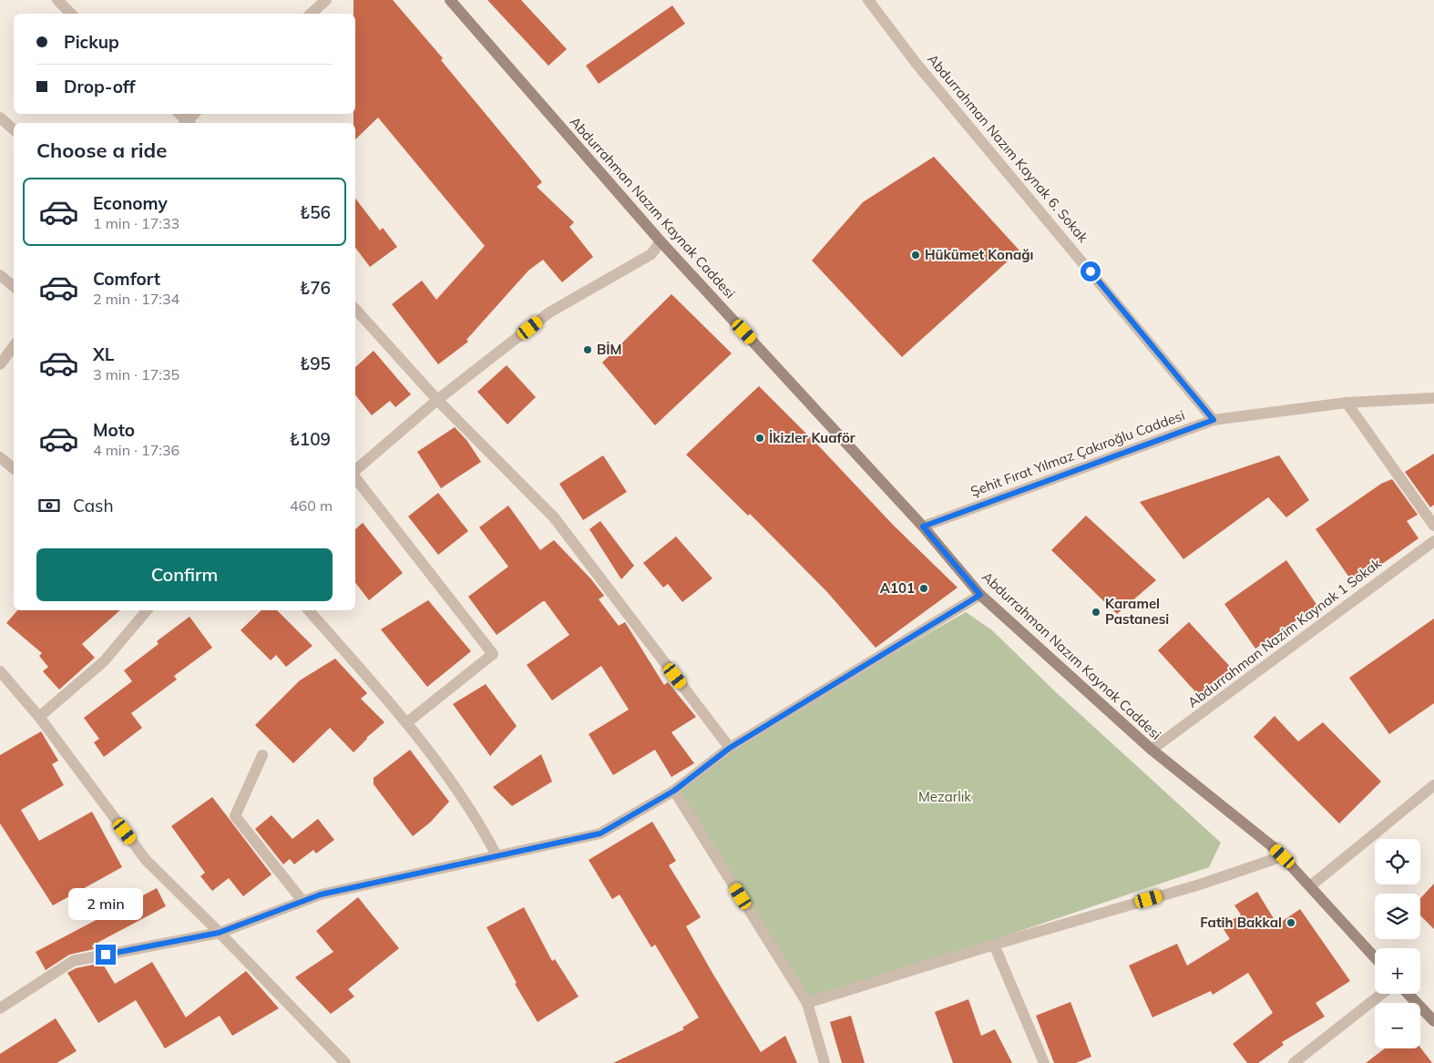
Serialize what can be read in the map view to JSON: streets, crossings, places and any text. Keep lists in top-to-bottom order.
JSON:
{
  "streets": {
    "street": [
      "Abdurrahman Nazım Kaynak 6. Sokak",
      "Abdurrahman Nazım Kaynak Caddesi",
      "Şehit Fırat Yılmaz Çakıroğlu Caddesi",
      "Abdurrahman Nazim Kaynak 1 Sokak"
    ]
  },
  "crossings": [
    ["Abdurrahman Nazım Kaynak 6. Sokak", "Şehit Fırat Yılmaz Çakıroğlu Caddesi"],
    ["Abdurrahman Nazım Kaynak Caddesi", "Şehit Fırat Yılmaz Çakıroğlu Caddesi"],
    ["Abdurrahman Nazım Kaynak Caddesi", "Abdurrahman Nazim Kaynak 1 Sokak"]
  ],
  "parks": ["Mezarlık"],
  "places": [
    "Hükümet Konağı",
    "BİM",
    "İkizler Kuaför",
    "A101",
    "Karamel Pastanesi",
    "Fatih Bakkal"
  ],
  "page": {
    "banner": ["Pickup", "Drop-off"],
    "heading": "Choose a ride",
    "list": [
      {
        "name": "Economy",
        "note": "1 min · 17:33",
        "value": "₺56"
      },
      {
        "name": "Comfort",
        "note": "2 min · 17:34",
        "value": "₺76"
      },
      {
        "name": "XL",
        "note": "3 min · 17:35",
        "value": "₺95"
      },
      {
        "name": "Moto",
        "note": "4 min · 17:36",
        "value": "₺109"
      }
    ],
    "pay": ["Cash", "460 m"],
    "buttons": "Confirm",
    "map_buttons": ["+", "−"],
    "bubble": "2 min"
  }
}
